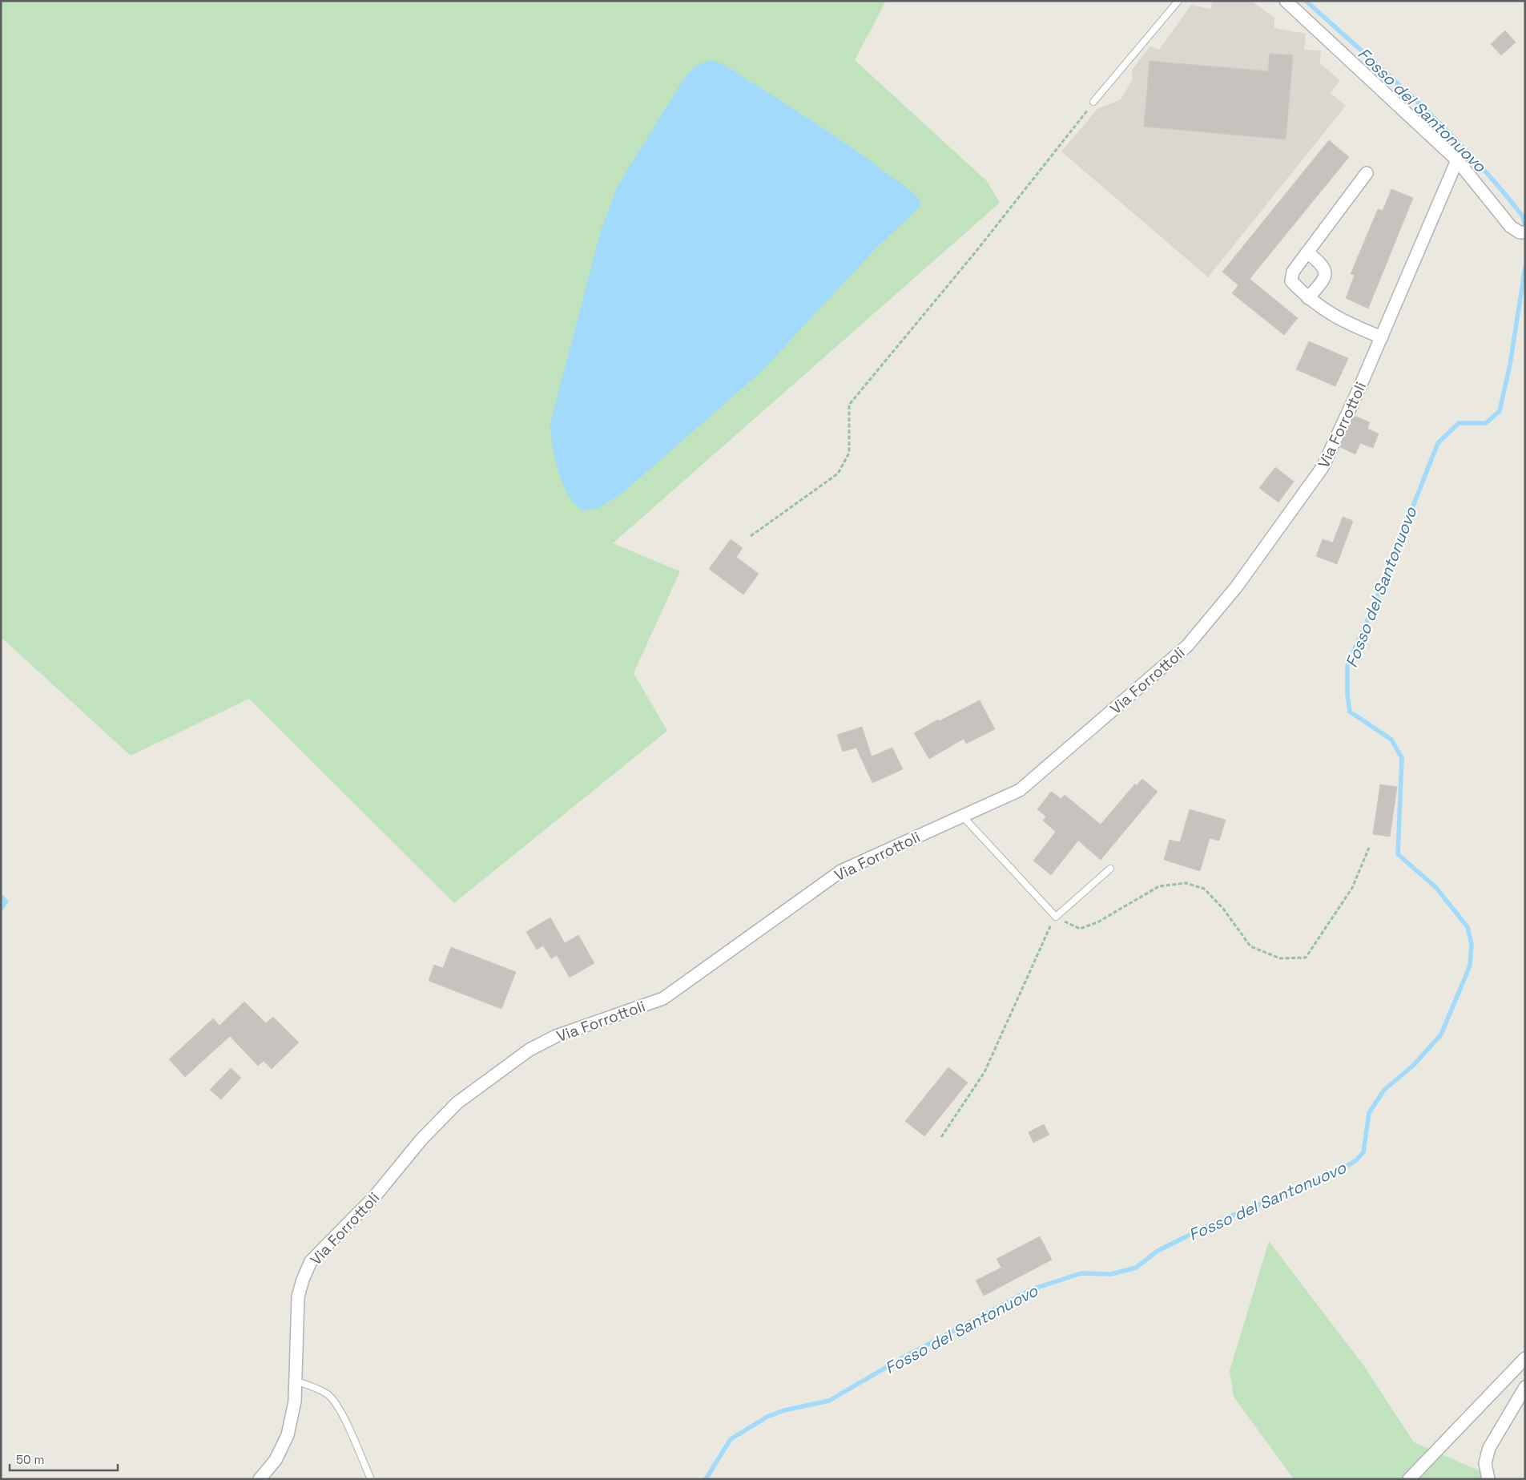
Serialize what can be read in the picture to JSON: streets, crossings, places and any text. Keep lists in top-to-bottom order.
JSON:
{
  "streets": {
    "street": ["Via Forrottoli"]
  },
  "water": ["Fosso del Santonuovo"],
  "scale_bar": "50 m"
}
